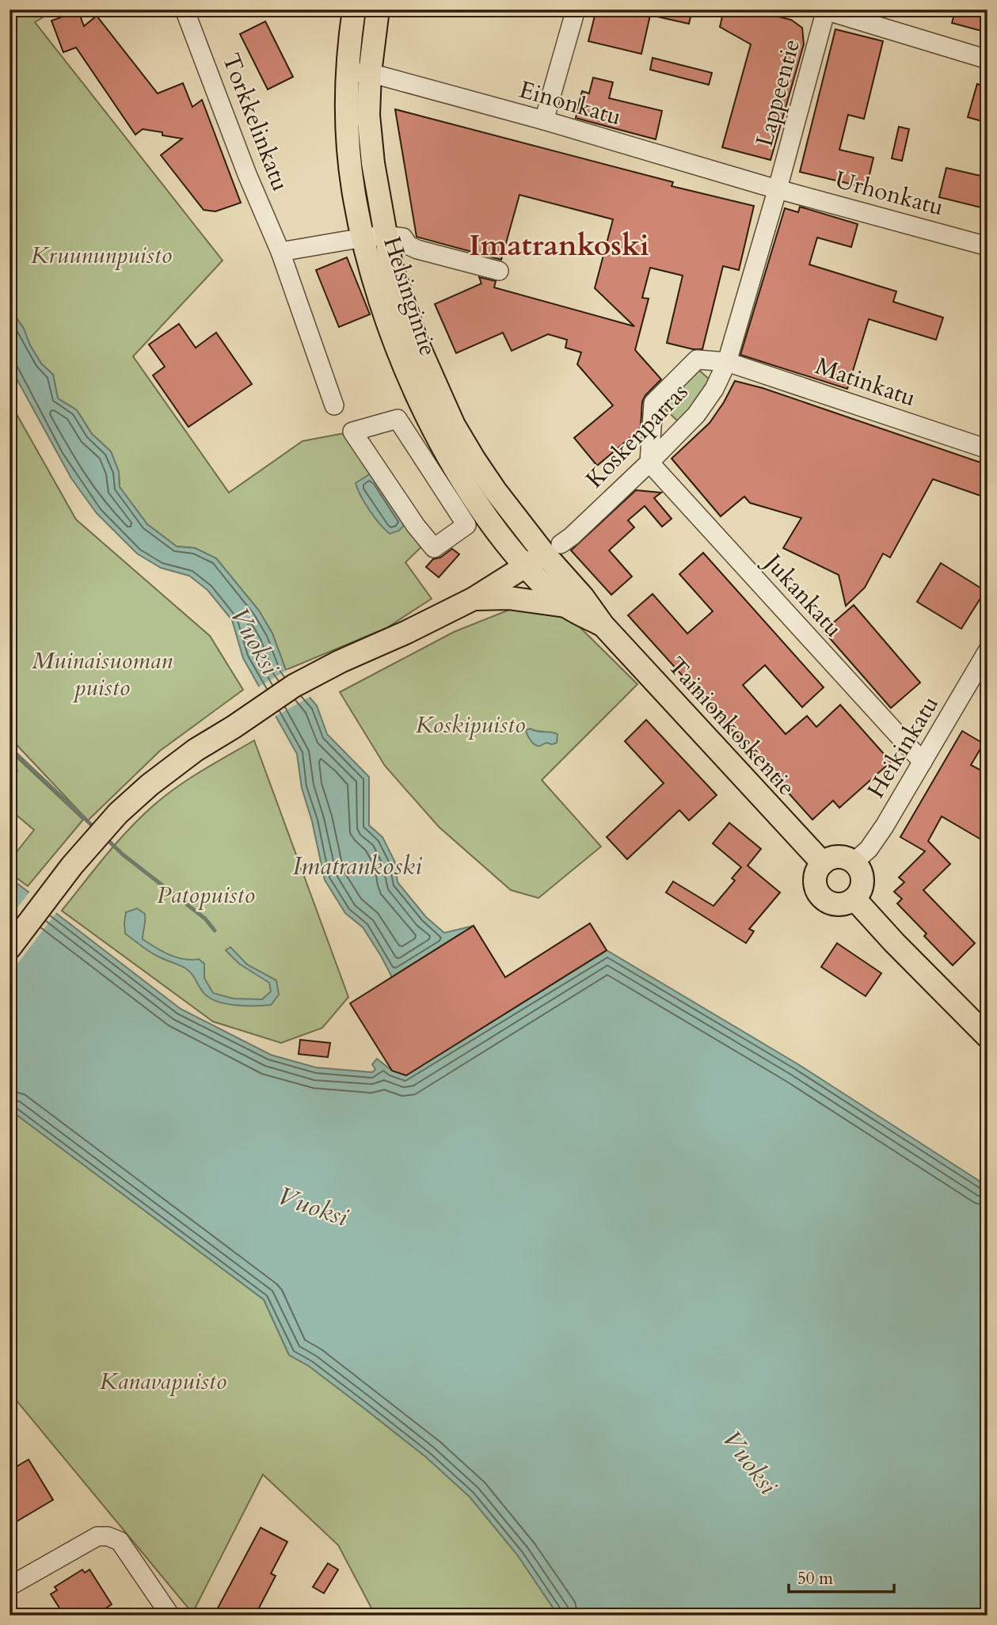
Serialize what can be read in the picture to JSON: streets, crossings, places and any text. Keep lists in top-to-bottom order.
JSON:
{
  "streets": {
    "main road": ["Helsingintie", "Tainionkoskentie"],
    "street": [
      "Lappeentie",
      "Einonkatu",
      "Torkkelinkatu",
      "Urhonkatu",
      "Matinkatu",
      "Koskenparras",
      "Jukankatu",
      "Heikinkatu"
    ]
  },
  "crossings": [
    ["Lappeentie", "Einonkatu"],
    ["Lappeentie", "Urhonkatu"],
    ["Lappeentie", "Koskenparras"],
    ["Einonkatu", "Urhonkatu"],
    ["Einonkatu", "Helsingintie"],
    ["Einonkatu", "Koskenparras"],
    ["Urhonkatu", "Koskenparras"],
    ["Helsingintie", "Koskenparras"],
    ["Helsingintie", "Tainionkoskentie"],
    ["Matinkatu", "Koskenparras"],
    ["Matinkatu", "Jukankatu"],
    ["Koskenparras", "Jukankatu"],
    ["Koskenparras", "Tainionkoskentie"],
    ["Jukankatu", "Heikinkatu"],
    ["Tainionkoskentie", "Heikinkatu"]
  ],
  "districts": ["Imatrankoski"],
  "water": ["Vuoksi", "Imatrankoski"],
  "parks": [
    "Kruununpuisto",
    "Muinaisuoman puisto",
    "Koskipuisto",
    "Patopuisto",
    "Kanavapuisto"
  ],
  "scale_bar": "50 m"
}
